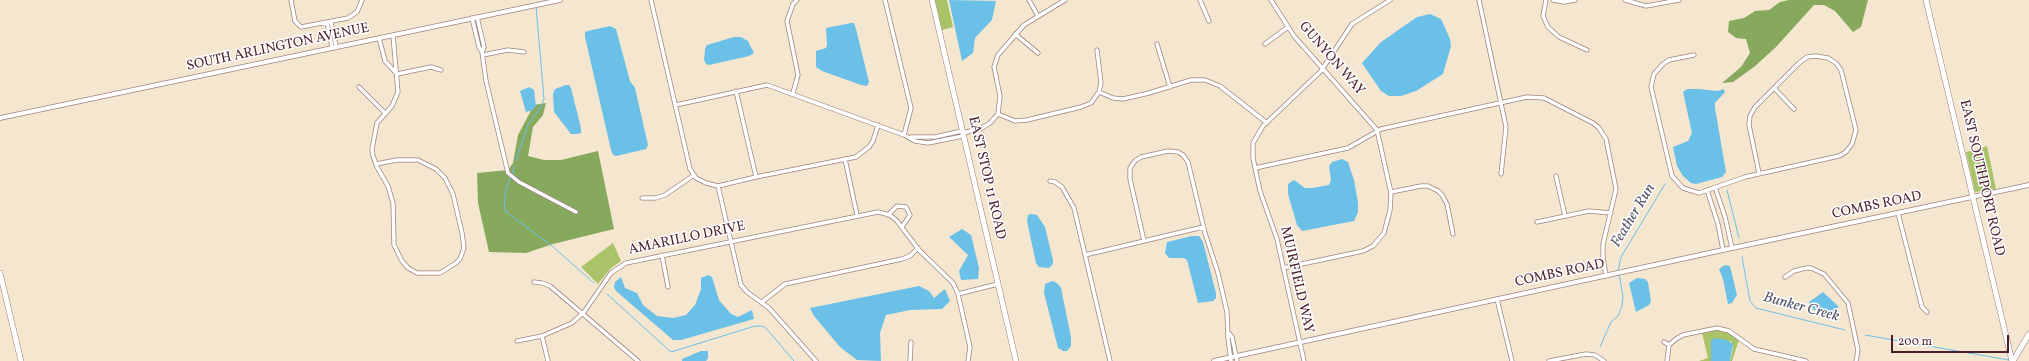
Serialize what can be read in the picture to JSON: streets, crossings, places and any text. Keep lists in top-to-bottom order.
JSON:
{
  "streets": {
    "main road": ["EAST STOP 11 ROAD", "EAST SOUTHPORT ROAD"],
    "street": [
      "SOUTH ARLINGTON AVENUE",
      "GUNYON WAY",
      "COMBS ROAD",
      "AMARILLO DRIVE",
      "MUIRFIELD WAY"
    ]
  },
  "crossings": [
    ["GUNYON WAY", "MUIRFIELD WAY"],
    ["EAST SOUTHPORT ROAD", "COMBS ROAD"],
    ["COMBS ROAD", "MUIRFIELD WAY"]
  ],
  "water": ["Feather Run", "Bunker Creek"],
  "scale_bar": "200 m"
}
